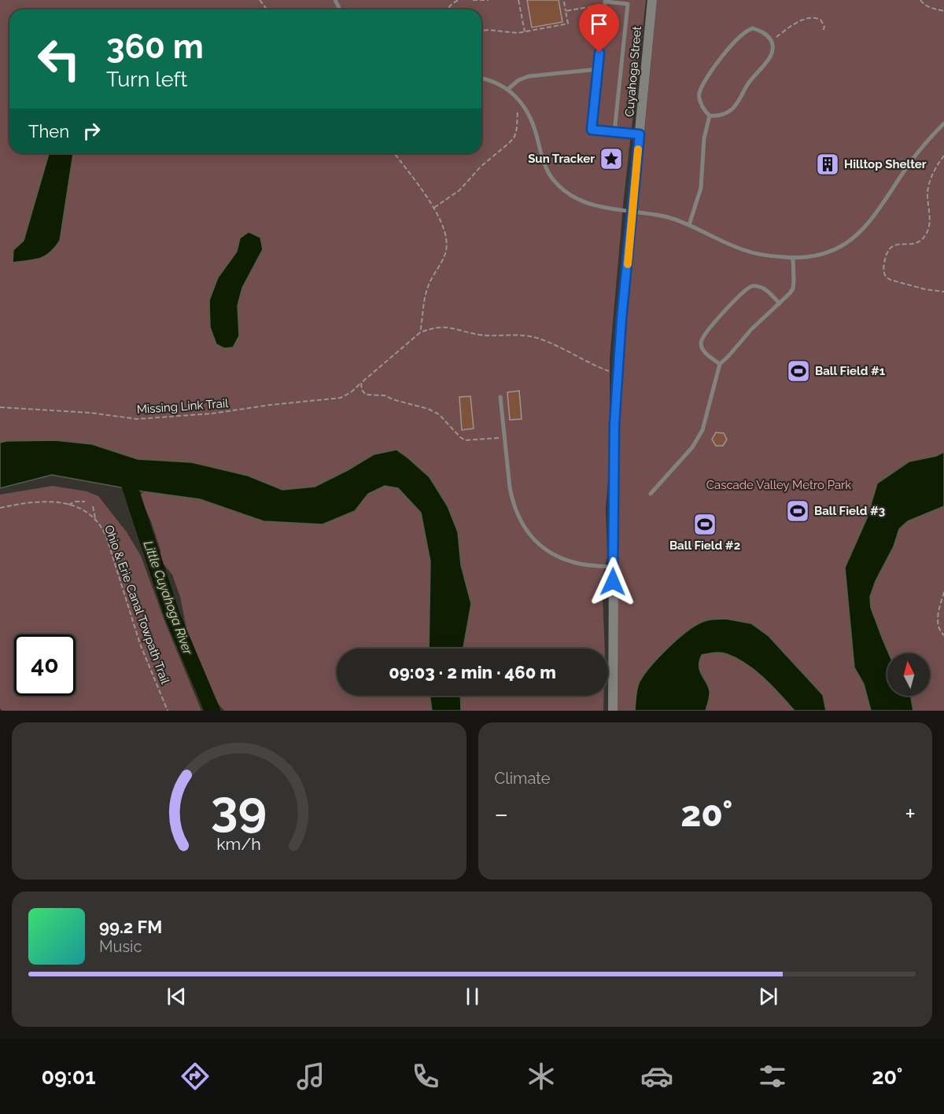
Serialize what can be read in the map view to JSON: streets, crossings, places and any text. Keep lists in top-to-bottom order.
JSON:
{
  "streets": {
    "street": ["Cuyahoga Street"],
    "path": ["Missing Link Trail", "Ohio & Erie Canal Towpath Trail"]
  },
  "water": ["Little Cuyahoga River"],
  "parks": ["Cascade Valley Metro Park"],
  "places": {
    "place": ["Sun Tracker"],
    "building": ["Hilltop Shelter"],
    "sports": ["Ball Field #1", "Ball Field #3", "Ball Field #2"]
  },
  "north": "top",
  "page": {
    "turn": ["360 m", "Turn left"],
    "then": "Then",
    "limit": "40",
    "trip": "09:03 · 2 min · 460 m",
    "tile": "Climate",
    "heat": ["−", "20°", "+"],
    "song": ["99.2 FM", "Music"],
    "tabs": ["09:01", "20°"],
    "gauge": ["39", "km/h"]
  }
}
